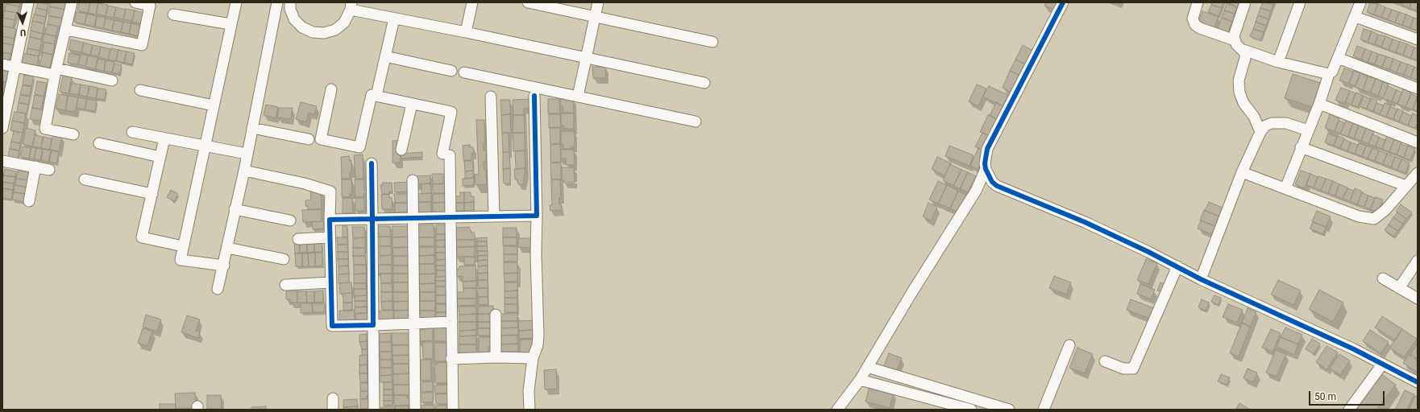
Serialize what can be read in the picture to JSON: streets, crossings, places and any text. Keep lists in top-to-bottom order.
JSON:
{
  "scale_bar": "50 m",
  "north": "bottom"
}
